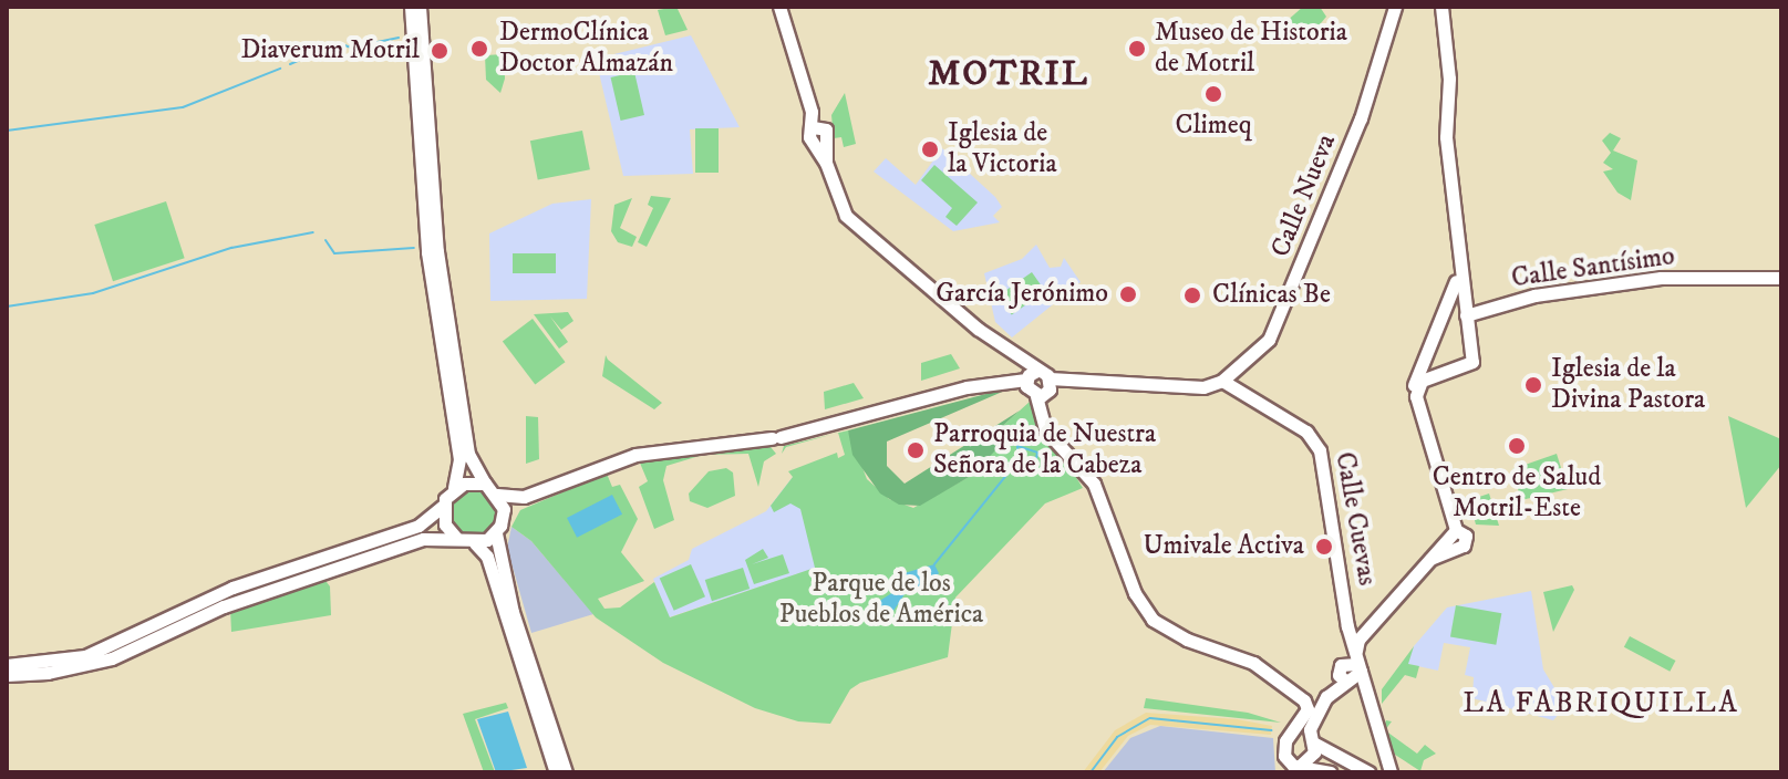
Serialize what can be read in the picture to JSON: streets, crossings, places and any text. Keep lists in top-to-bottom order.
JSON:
{
  "streets": {
    "main road": ["Calle Nueva", "Calle Santísimo", "Calle Cuevas"]
  },
  "crossings": [
    ["Calle Nueva", "Calle Cuevas"]
  ],
  "districts": ["MOTRIL", "LA FABRIQUILLA"],
  "parks": ["Parque de los Pueblos de América"],
  "places": [
    "DermoClínica Doctor Almazán",
    "Museo de Historia de Motril",
    "Diaverum Motril",
    "Climeq",
    "Iglesia de la Victoria",
    "García Jerónimo",
    "Clínicas Be",
    "Iglesia de la Divina Pastora",
    "Centro de Salud Motril-Este",
    "Parroquia de Nuestra Señora de la Cabeza",
    "Umivale Activa"
  ]
}
